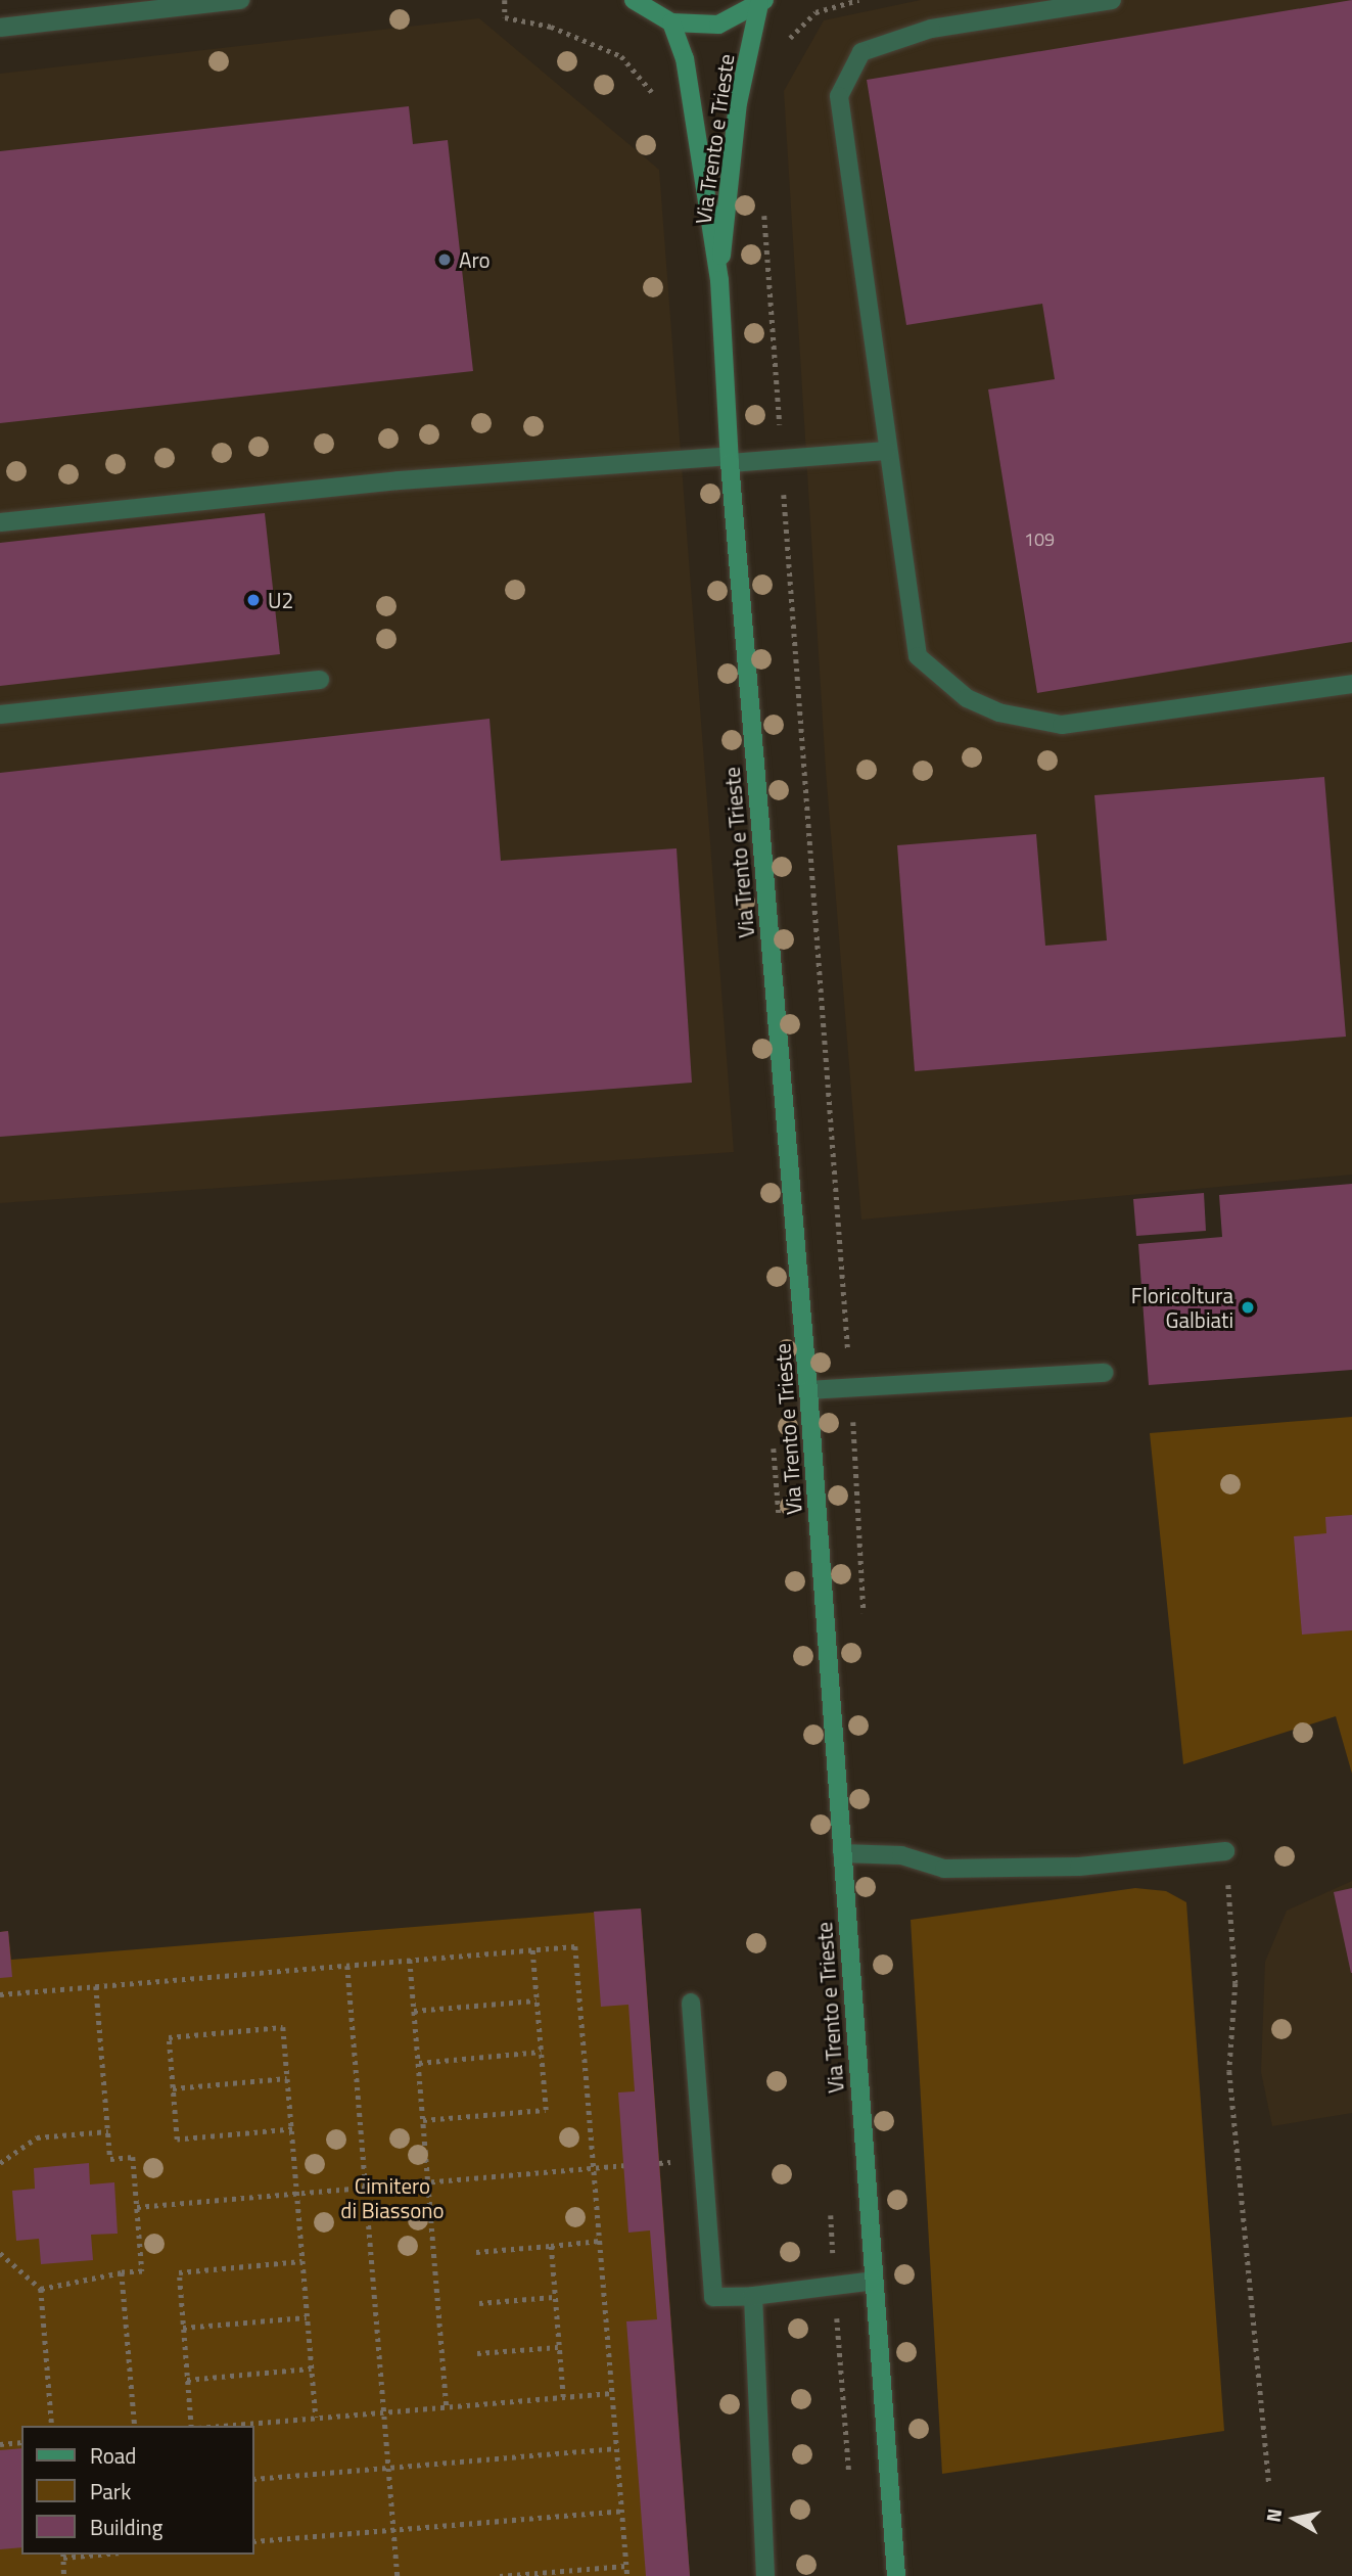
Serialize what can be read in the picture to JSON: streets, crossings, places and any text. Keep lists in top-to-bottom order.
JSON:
{
  "streets": {
    "street": ["Via Trento e Trieste"]
  },
  "parks": ["Cimitero di Biassono"],
  "places": ["Aro", "U2", "Floricoltura Galbiati"],
  "house_numbers": ["109"],
  "legend": ["Road", "Park", "Building"],
  "north": "left"
}
